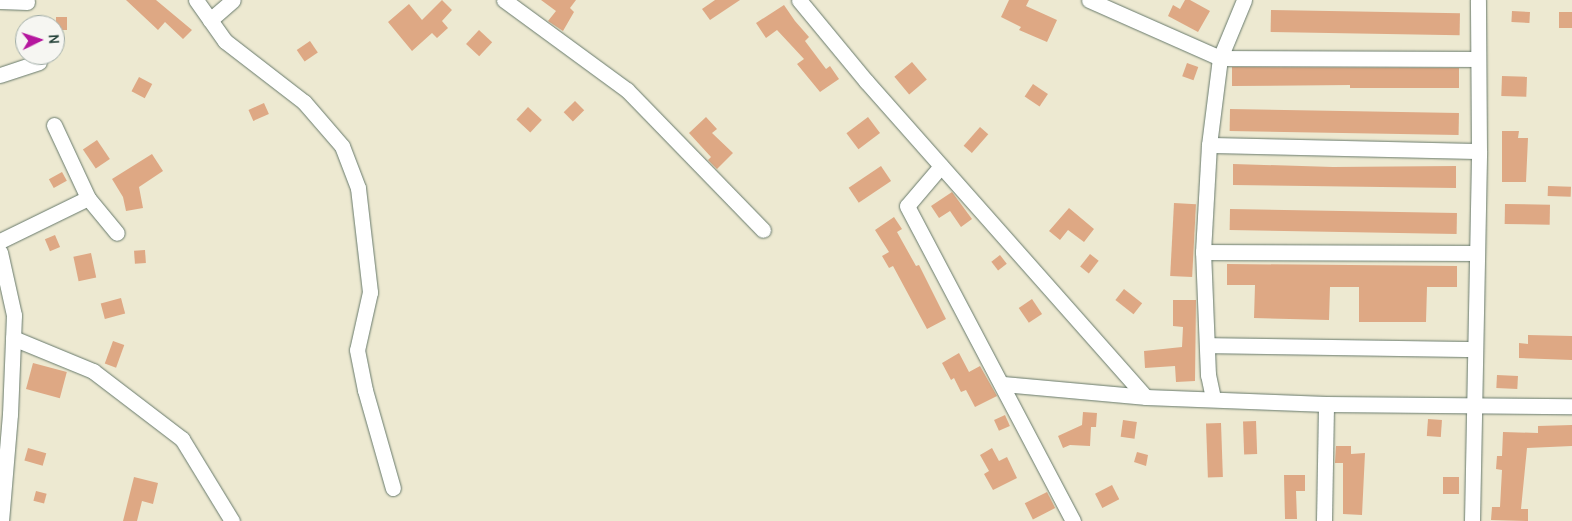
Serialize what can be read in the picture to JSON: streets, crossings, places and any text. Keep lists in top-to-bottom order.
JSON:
{
  "north": "right"
}
